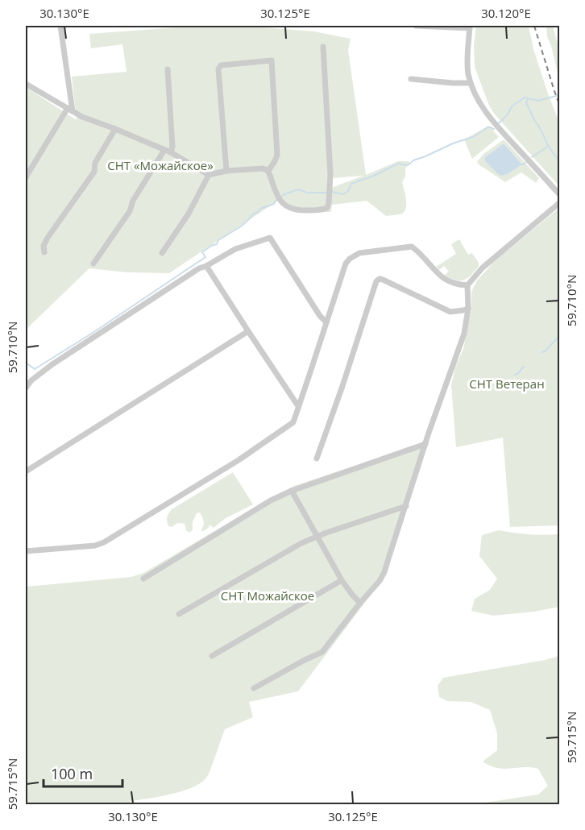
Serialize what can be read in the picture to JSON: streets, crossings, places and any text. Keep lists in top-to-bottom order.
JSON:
{
  "parks": ["СНТ «Можайское»", "СНТ Ветеран", "СНТ Можайское"],
  "scale_bar": "100 m",
  "coordinates": [
    "30.130°E",
    "30.125°E",
    "30.120°E",
    "59.710°N",
    "59.715°N"
  ]
}
